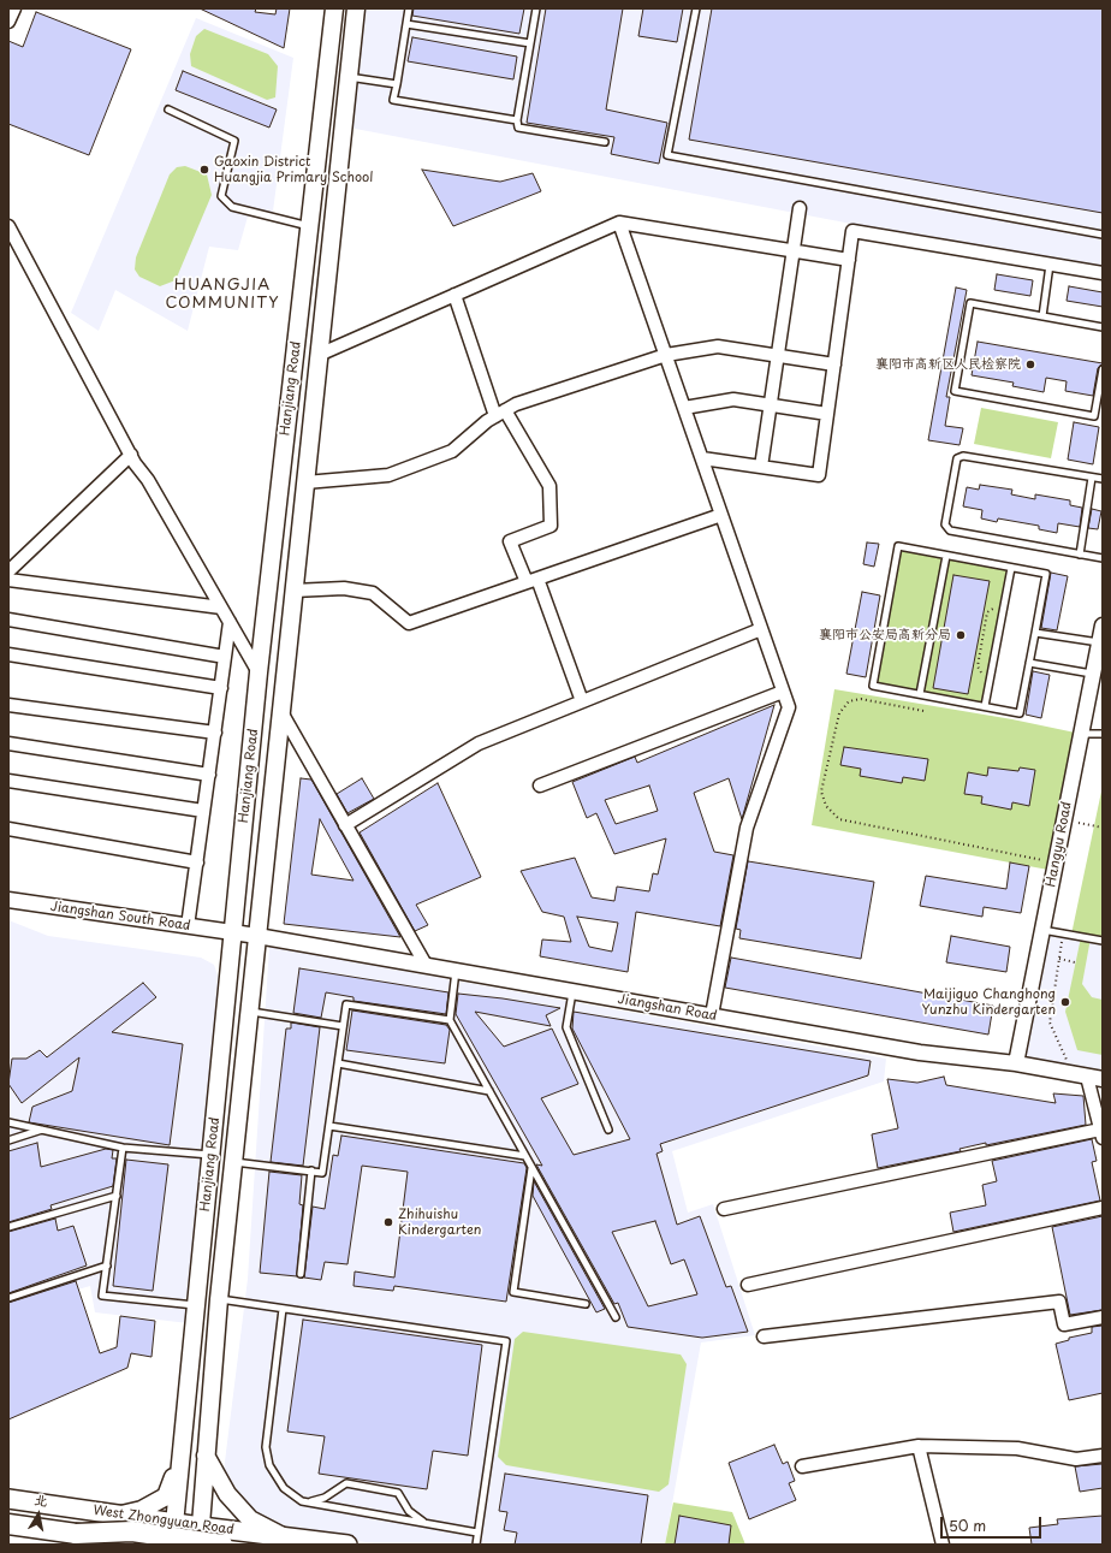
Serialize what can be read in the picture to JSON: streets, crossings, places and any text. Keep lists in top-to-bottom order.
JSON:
{
  "streets": {
    "main road": ["Hanjiang Road", "West Zhongyuan Road"],
    "street": ["Hangyu Road", "Jiangshan South Road", "Jiangshan Road"]
  },
  "crossings": [
    ["Hanjiang Road", "Jiangshan South Road"],
    ["Hanjiang Road", "Jiangshan Road"],
    ["Hanjiang Road", "West Zhongyuan Road"],
    ["Hangyu Road", "Jiangshan Road"],
    ["Jiangshan South Road", "Jiangshan Road"]
  ],
  "districts": ["HUANGJIA COMMUNITY"],
  "places": [
    "Gaoxin District Huangjia Primary School",
    "襄阳市高新区人民检察院",
    "襄阳市公安局高新分局",
    "Maijiguo Changhong Yunzhu Kindergarten",
    "Zhihuishu Kindergarten"
  ],
  "scale_bar": "50 m",
  "north": "top"
}
